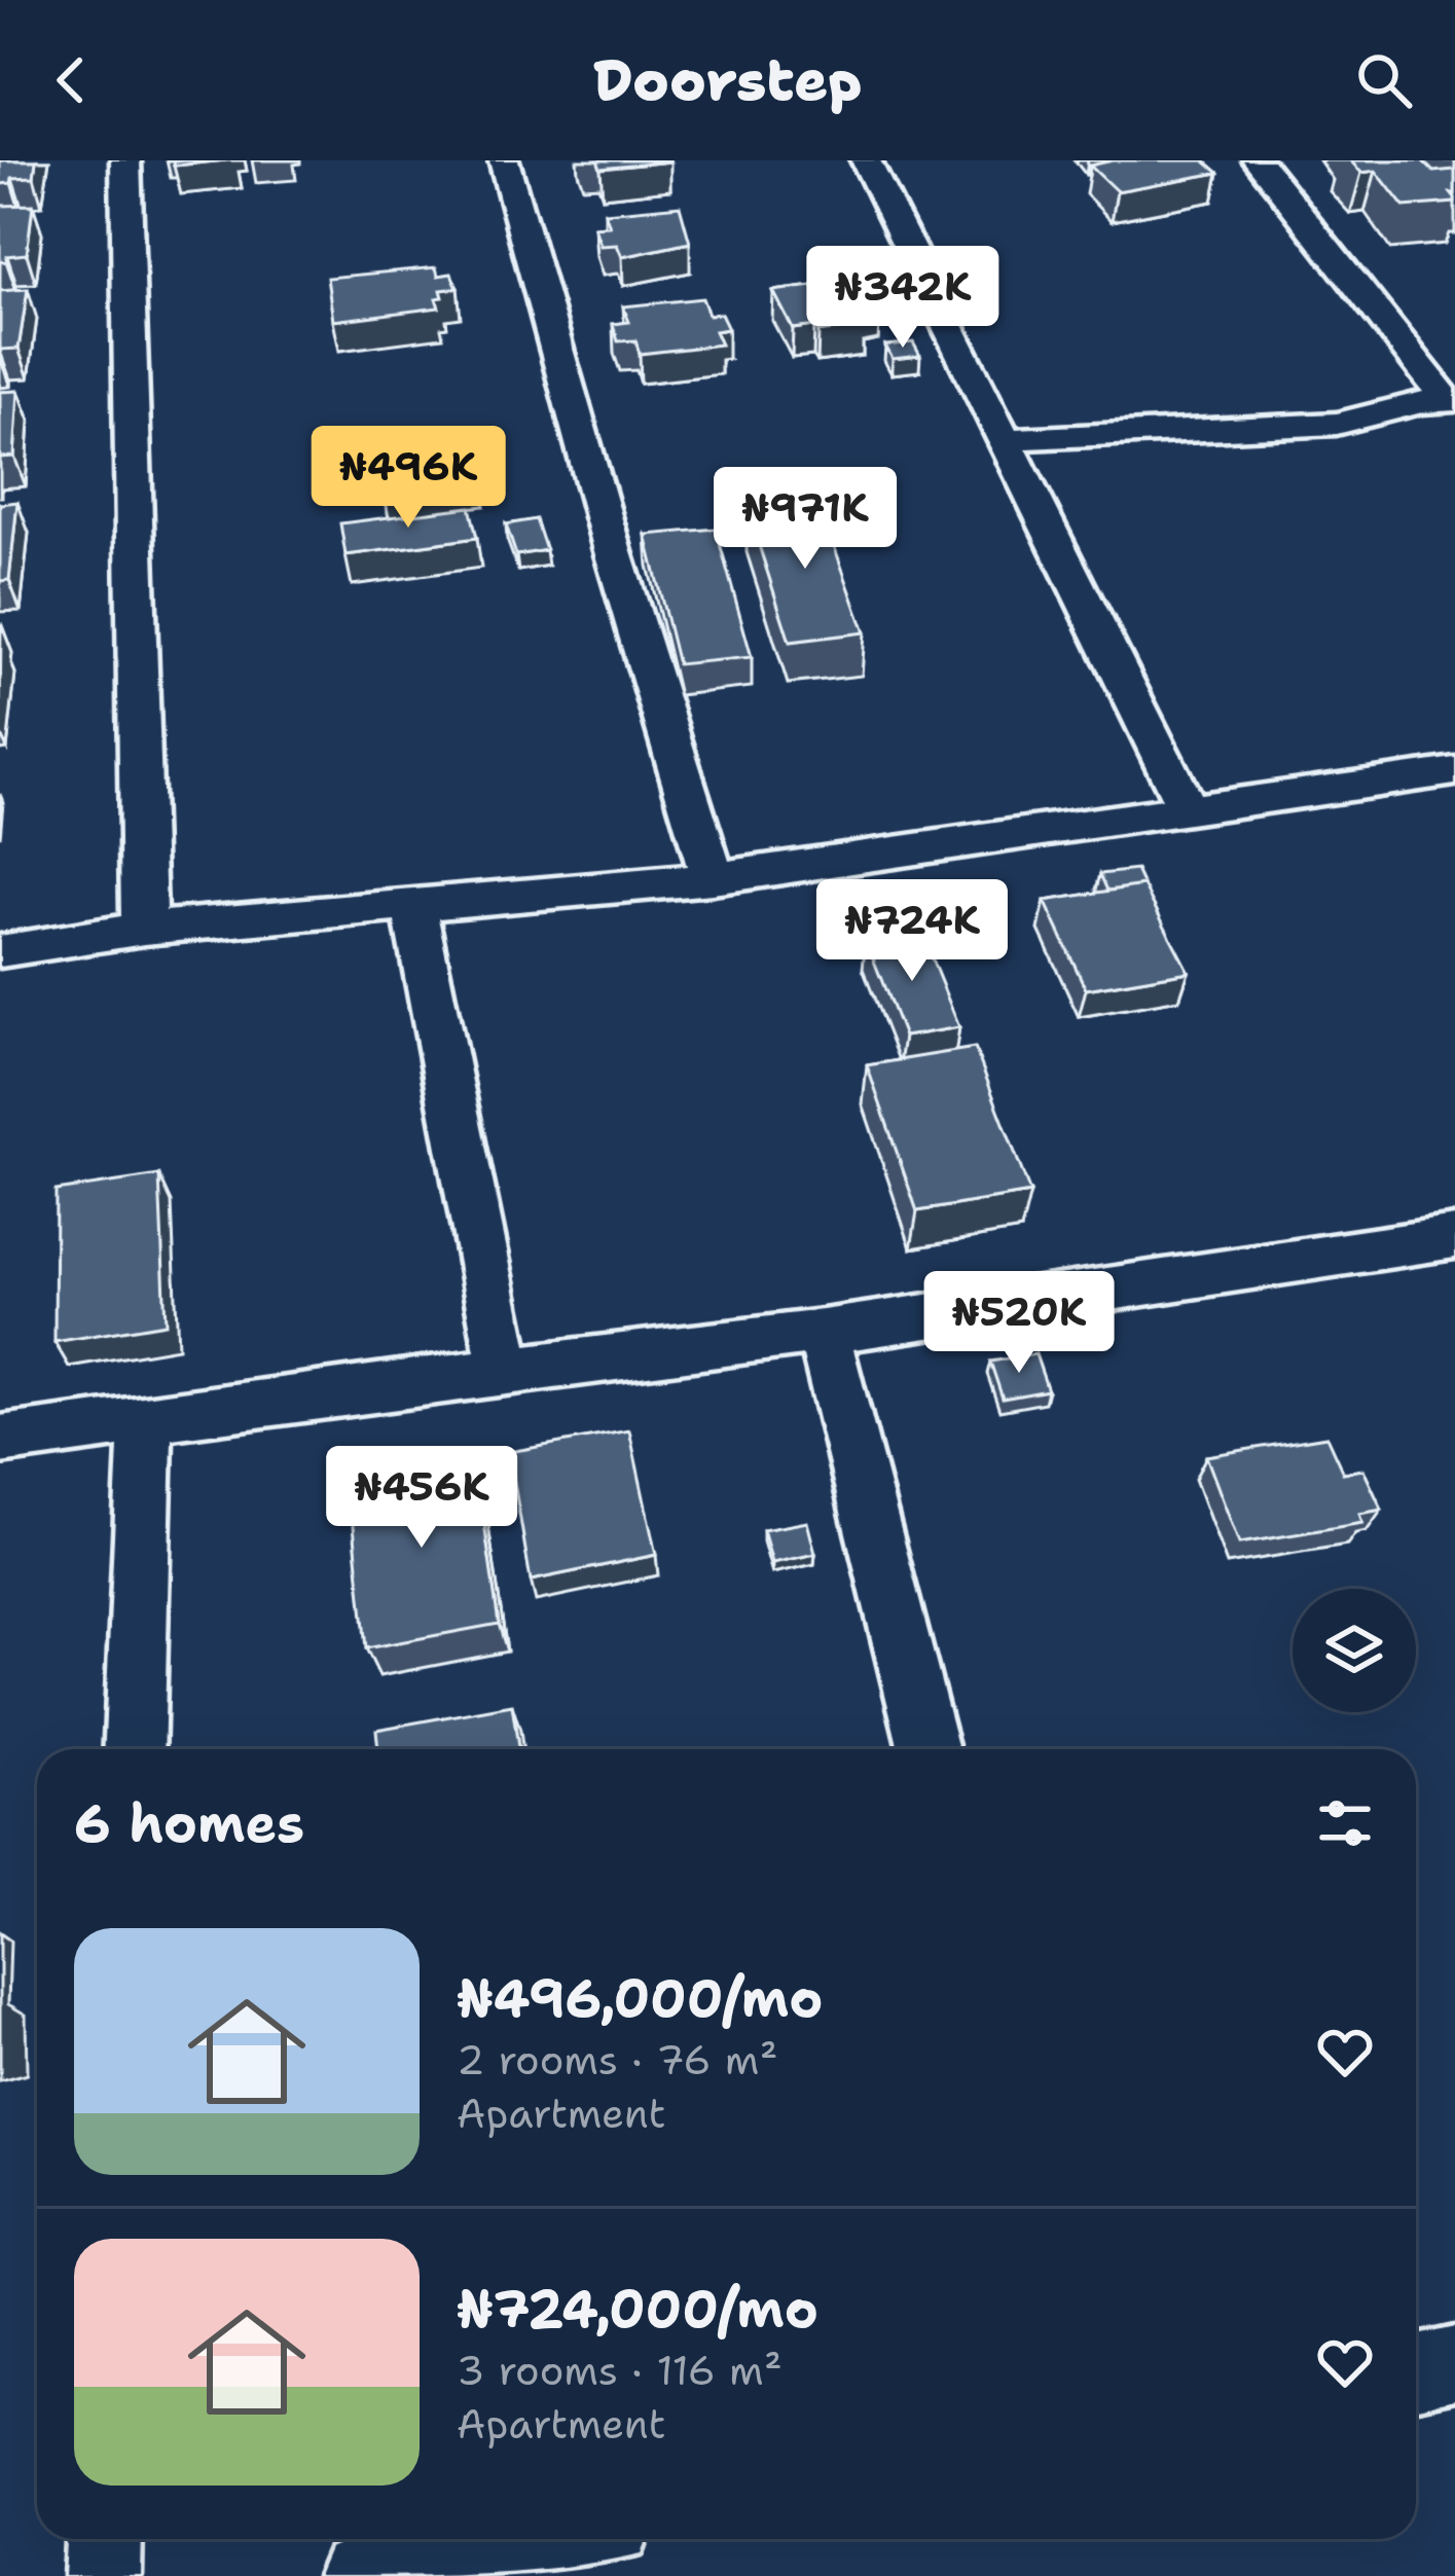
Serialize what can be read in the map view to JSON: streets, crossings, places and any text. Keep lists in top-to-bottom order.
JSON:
{
  "page": {
    "header": "Doorstep",
    "price": [
      "₦342K",
      "₦496K",
      "₦971K",
      "₦724K",
      "₦520K",
      "₦456K"
    ],
    "heading": "6 homes",
    "list": [
      {
        "name": "₦496,000/mo",
        "note": "2 rooms · 76 m² · Apartment"
      },
      {
        "name": "₦724,000/mo",
        "note": "3 rooms · 116 m² · Apartment"
      }
    ]
  }
}
